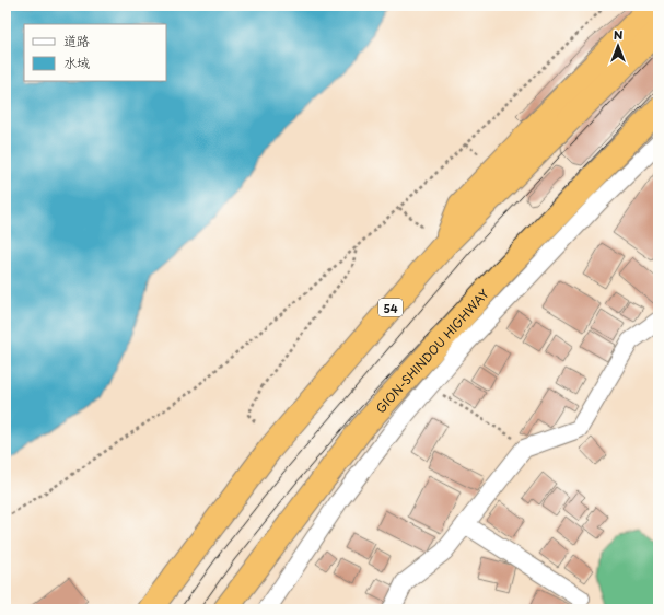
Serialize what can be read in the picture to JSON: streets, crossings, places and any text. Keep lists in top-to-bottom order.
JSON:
{
  "streets": {
    "highway": ["54", "GION-SHINDOU HIGHWAY"]
  },
  "legend": ["道路", "水域"],
  "north": "top"
}
